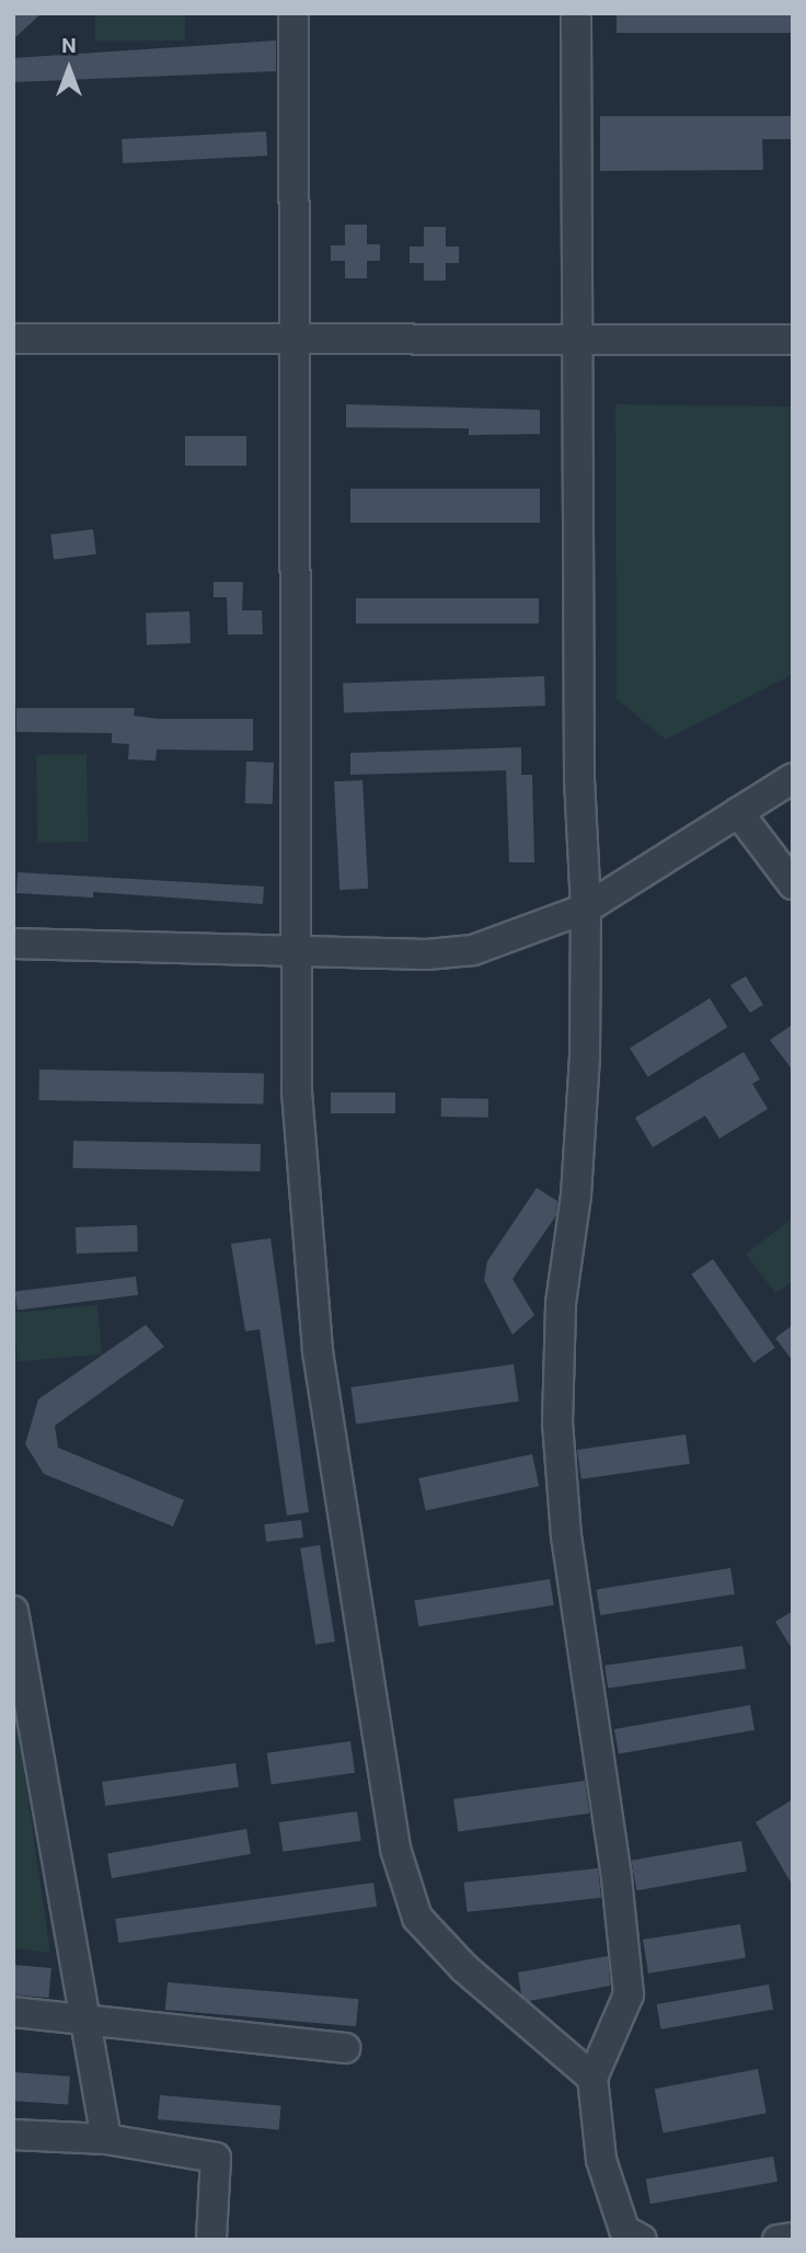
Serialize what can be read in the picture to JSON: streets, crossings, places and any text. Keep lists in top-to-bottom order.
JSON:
{
  "north": "top"
}
